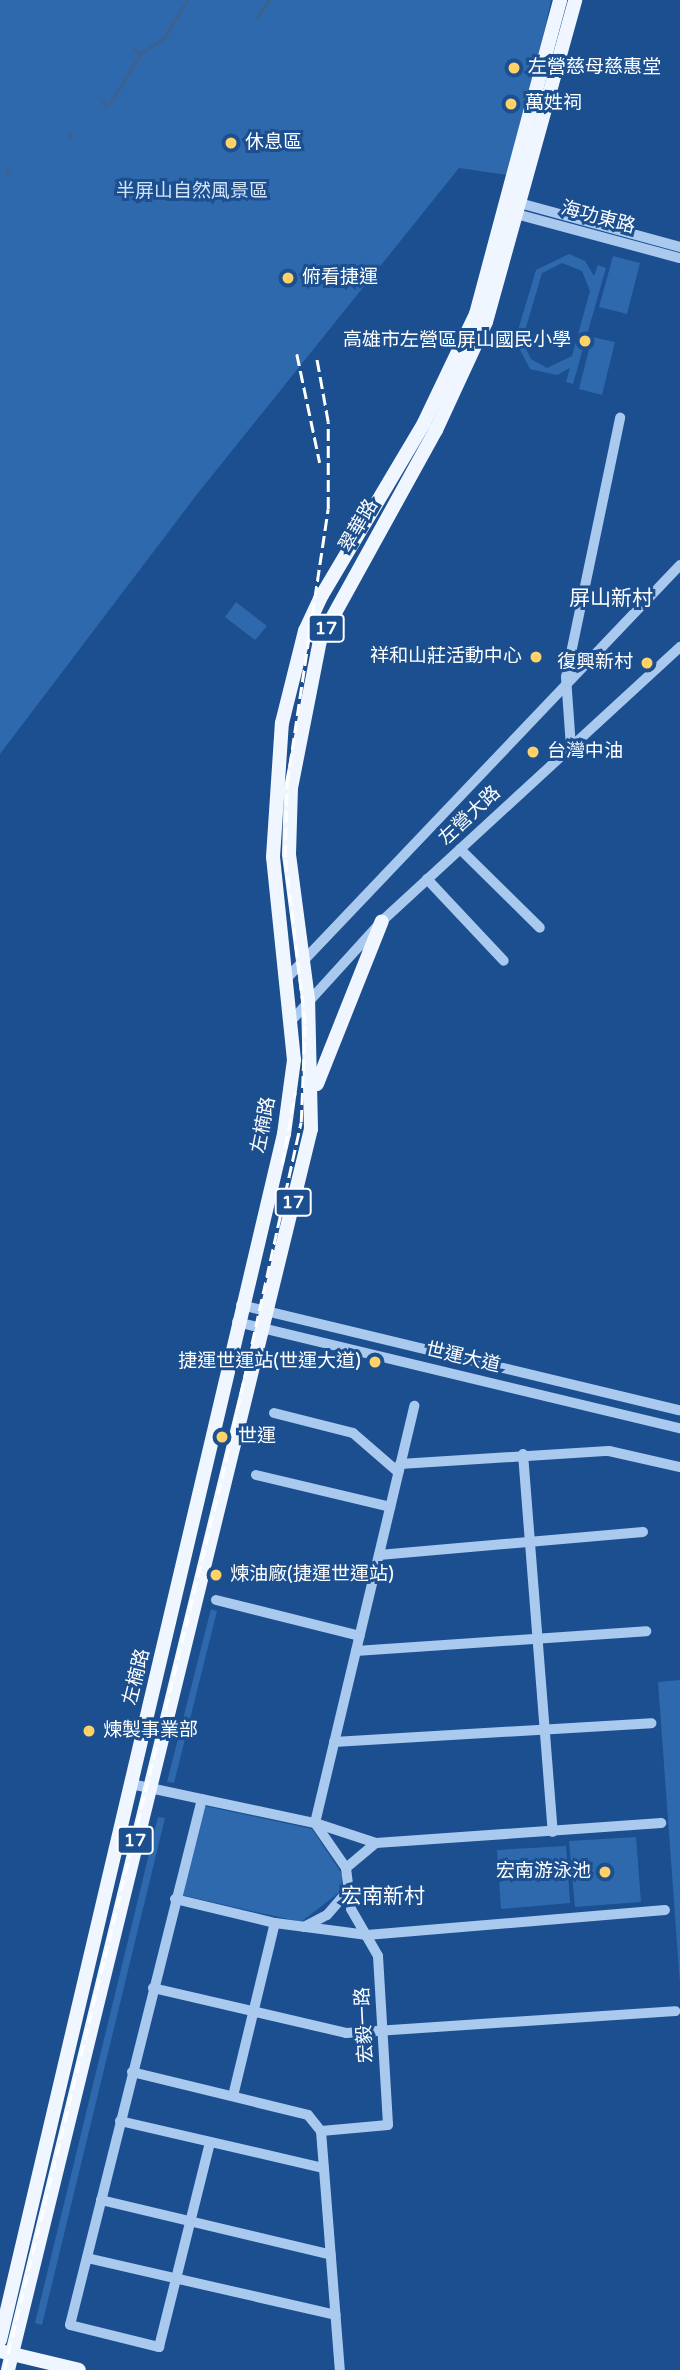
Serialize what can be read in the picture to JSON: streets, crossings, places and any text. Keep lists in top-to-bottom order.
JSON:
{
  "streets": {
    "main road": ["翠華路", "17", "左楠路"],
    "street": [
      "海功東路",
      "左營大路",
      "世運大道",
      "宏毅一路"
    ]
  },
  "crossings": [
    ["海功東路", "翠華路"],
    ["翠華路", "左營大路"],
    ["翠華路", "左楠路"],
    ["17", "左楠路"],
    ["左營大路", "左楠路"],
    ["左楠路", "世運大道"]
  ],
  "districts": ["屏山新村", "宏南新村"],
  "parks": ["半屏山自然風景區"],
  "places": [
    "左營慈母慈惠堂",
    "萬姓祠",
    "休息區",
    "俯看捷運",
    "高雄市左營區屏山國民小學",
    "祥和山莊活動中心",
    "復興新村",
    "台灣中油",
    "捷運世運站(世運大道)",
    "世運",
    "煉油廠(捷運世運站)",
    "煉製事業部",
    "宏南游泳池"
  ]
}
